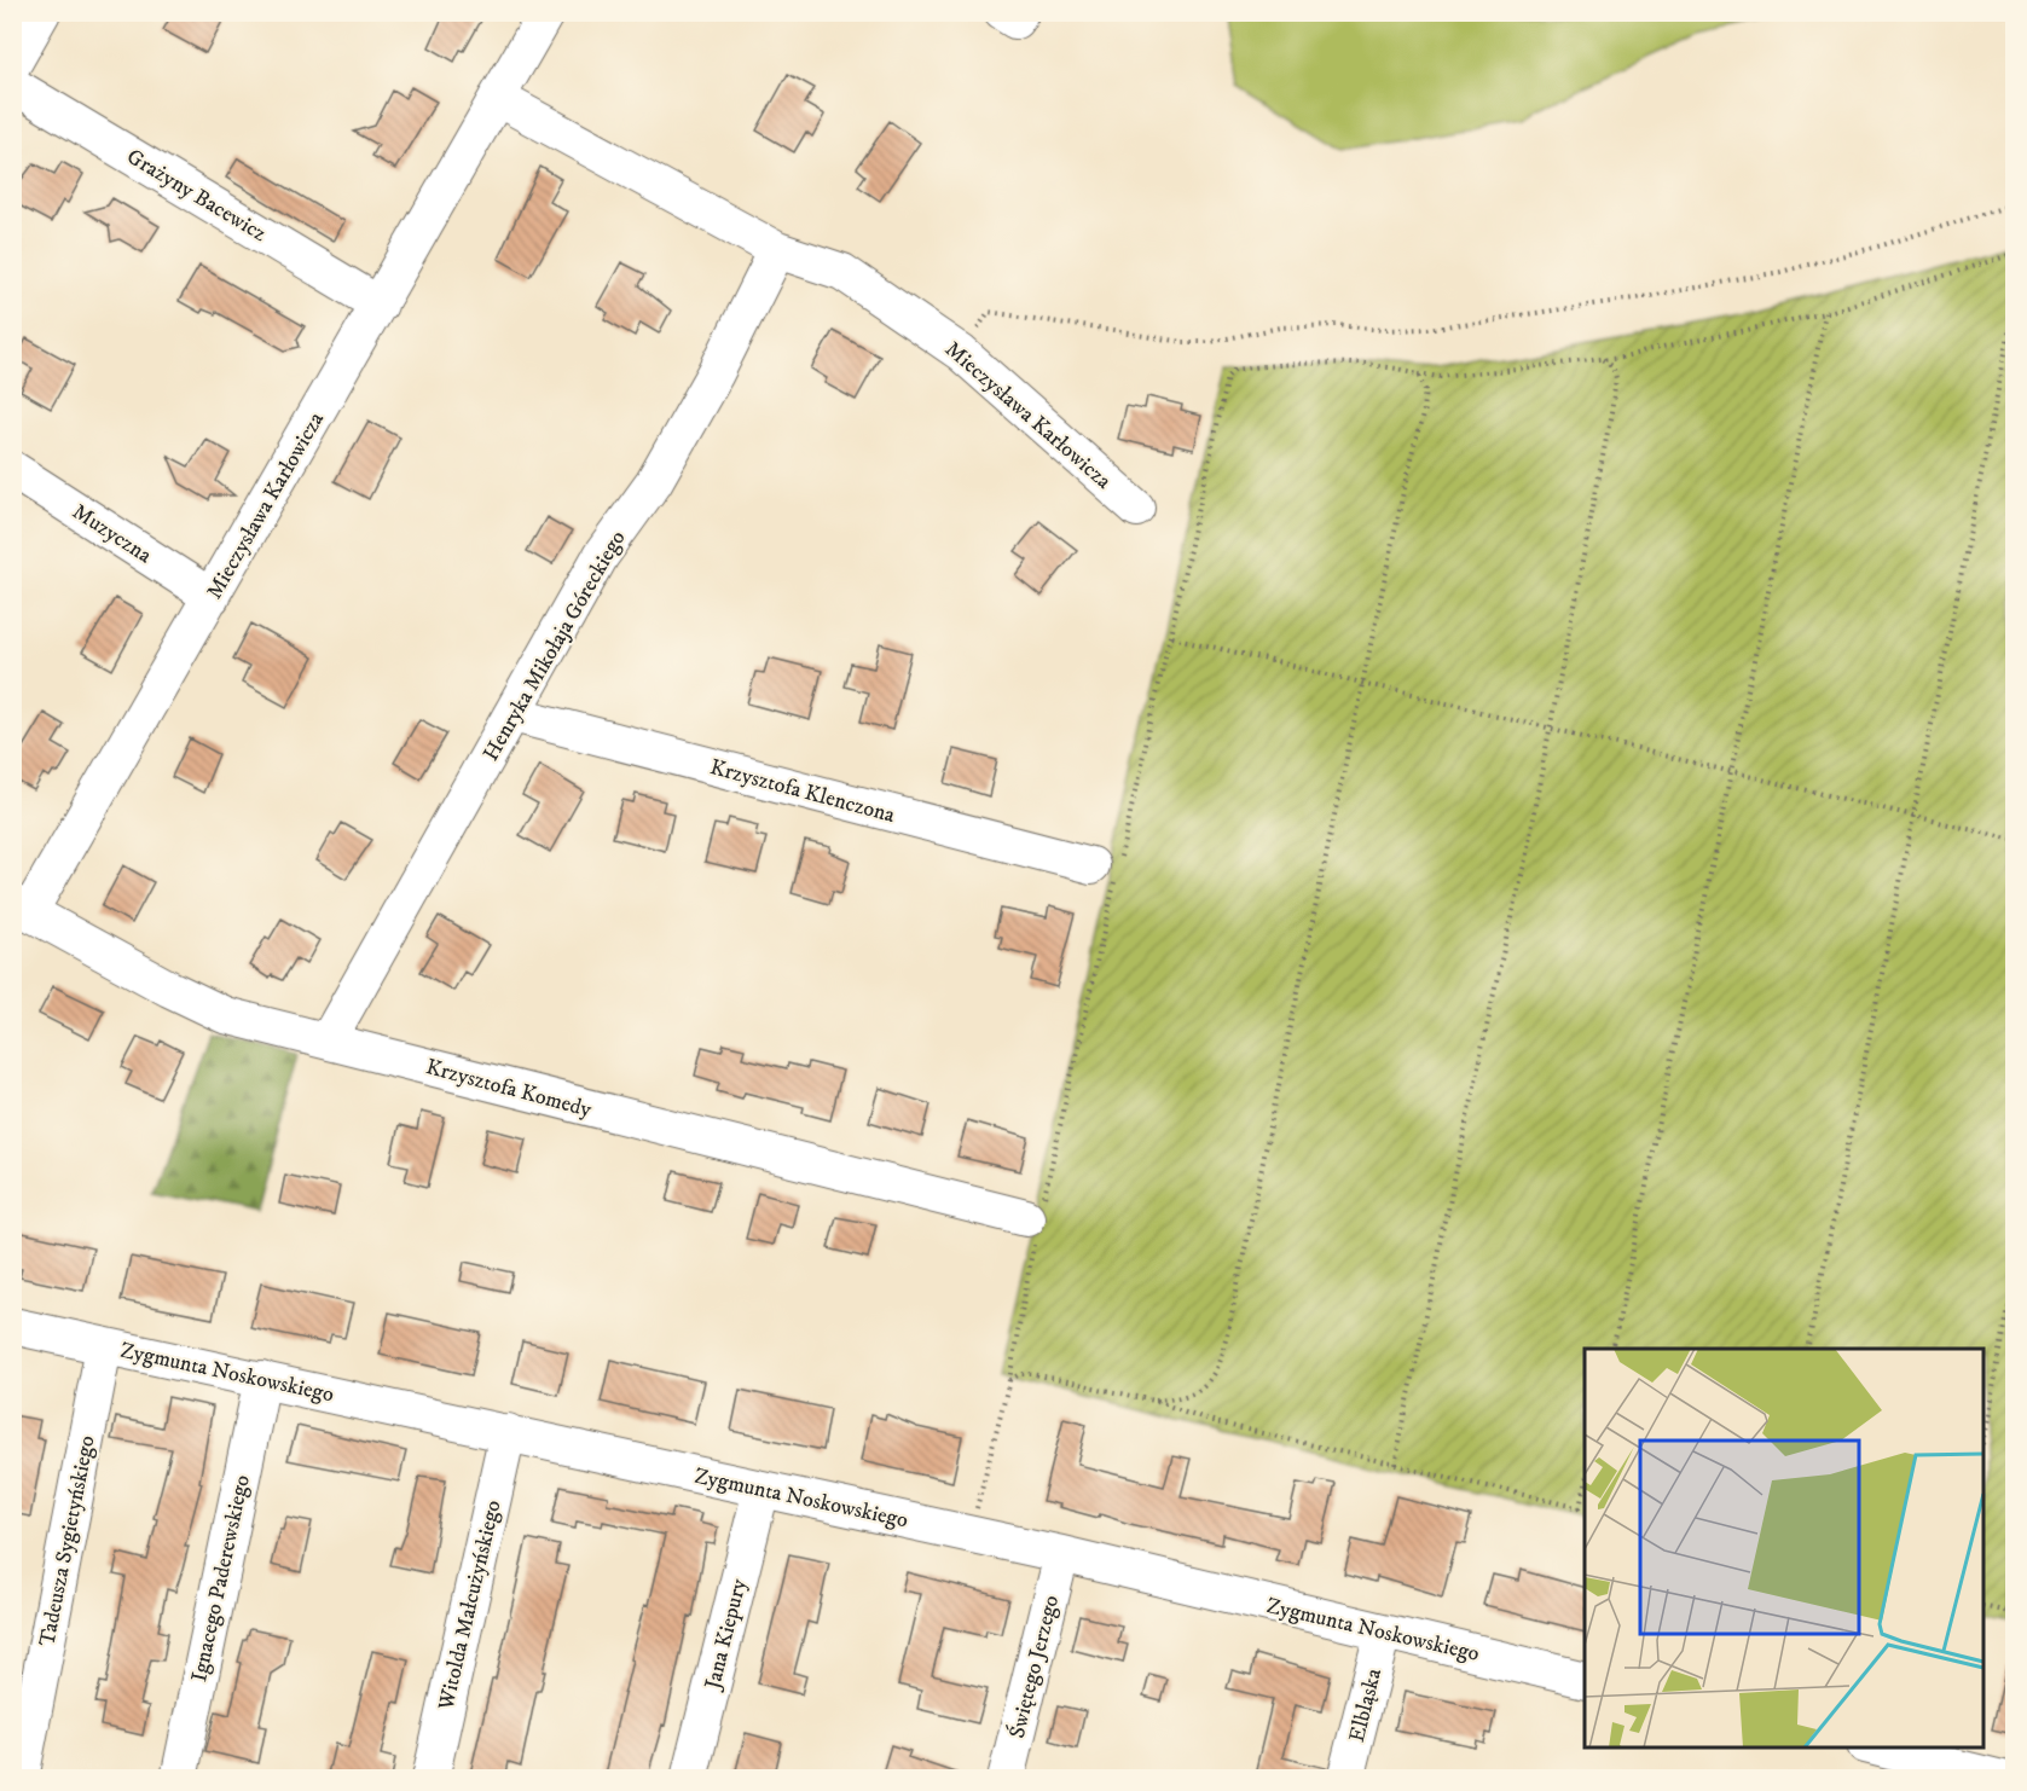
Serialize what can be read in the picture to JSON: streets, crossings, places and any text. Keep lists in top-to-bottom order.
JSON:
{
  "streets": {
    "street": [
      "Grażyny Bacewicz",
      "Mieczysława Karłowicza",
      "Muzyczna",
      "Henryka Mikołaja Góreckiego",
      "Krzysztofa Klenczona",
      "Krzysztofa Komedy",
      "Zygmunta Noskowskiego",
      "Tadeusza Sygietyńskiego",
      "Ignacego Paderewskiego",
      "Witolda Małcużyńskiego",
      "Jana Kiepury",
      "Świętego Jerzego",
      "Elbląska"
    ]
  },
  "crossings": [
    ["Grażyny Bacewicz", "Mieczysława Karłowicza"],
    ["Mieczysława Karłowicza", "Muzyczna"],
    ["Mieczysława Karłowicza", "Henryka Mikołaja Góreckiego"],
    ["Mieczysława Karłowicza", "Krzysztofa Komedy"],
    ["Henryka Mikołaja Góreckiego", "Krzysztofa Klenczona"],
    ["Henryka Mikołaja Góreckiego", "Krzysztofa Komedy"],
    ["Zygmunta Noskowskiego", "Tadeusza Sygietyńskiego"],
    ["Zygmunta Noskowskiego", "Ignacego Paderewskiego"],
    ["Zygmunta Noskowskiego", "Witolda Małcużyńskiego"],
    ["Zygmunta Noskowskiego", "Jana Kiepury"],
    ["Zygmunta Noskowskiego", "Świętego Jerzego"],
    ["Zygmunta Noskowskiego", "Elbląska"]
  ]
}
